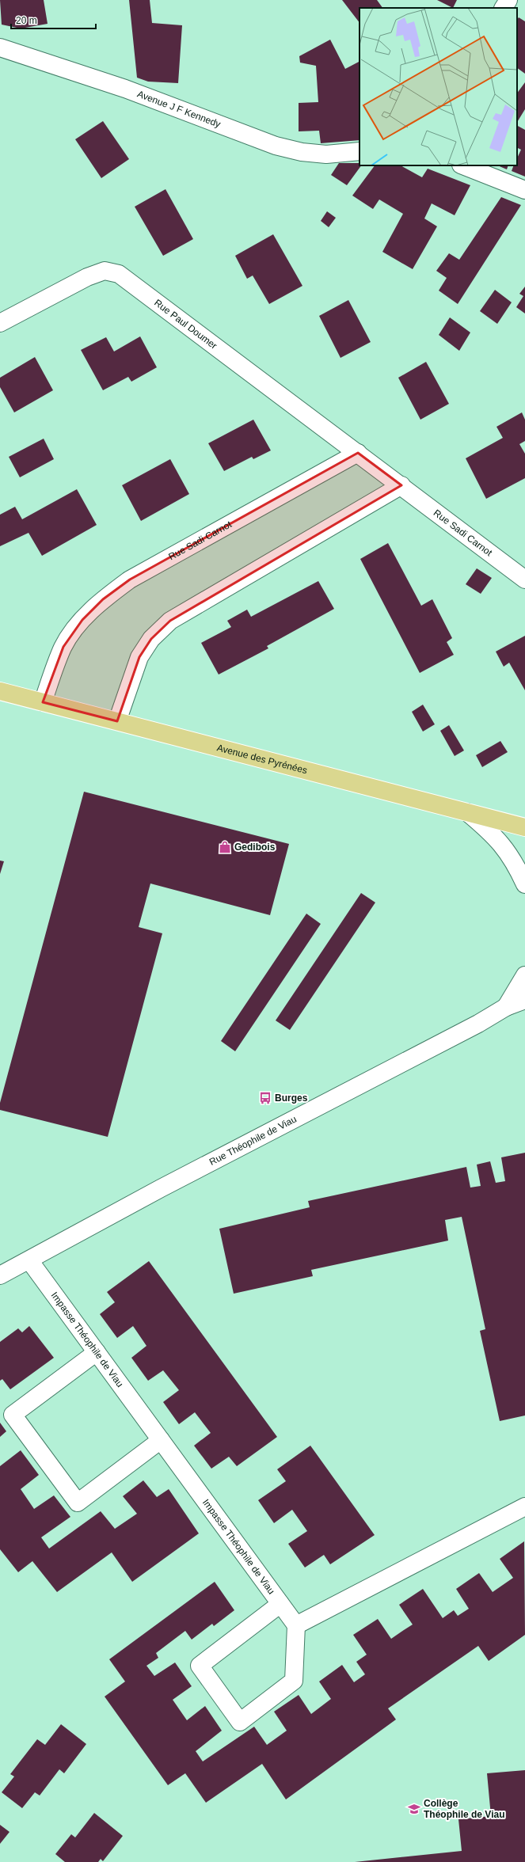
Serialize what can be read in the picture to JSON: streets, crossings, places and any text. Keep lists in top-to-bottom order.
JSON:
{
  "streets": {
    "main road": ["Avenue des Pyrénées"],
    "street": [
      "Avenue J F Kennedy",
      "Rue Paul Doumer",
      "Rue Sadi Carnot",
      "Rue Théophile de Viau",
      "Impasse Théophile de Viau"
    ]
  },
  "crossings": [
    ["Rue Paul Doumer", "Rue Sadi Carnot"],
    ["Rue Sadi Carnot", "Avenue des Pyrénées"],
    ["Rue Théophile de Viau", "Impasse Théophile de Viau"]
  ],
  "places": {
    "shop": ["Gedibois"],
    "bus stop": ["Burges"],
    "school or university": ["Collège Théophile de Viau"]
  },
  "scale_bar": "20 m"
}
